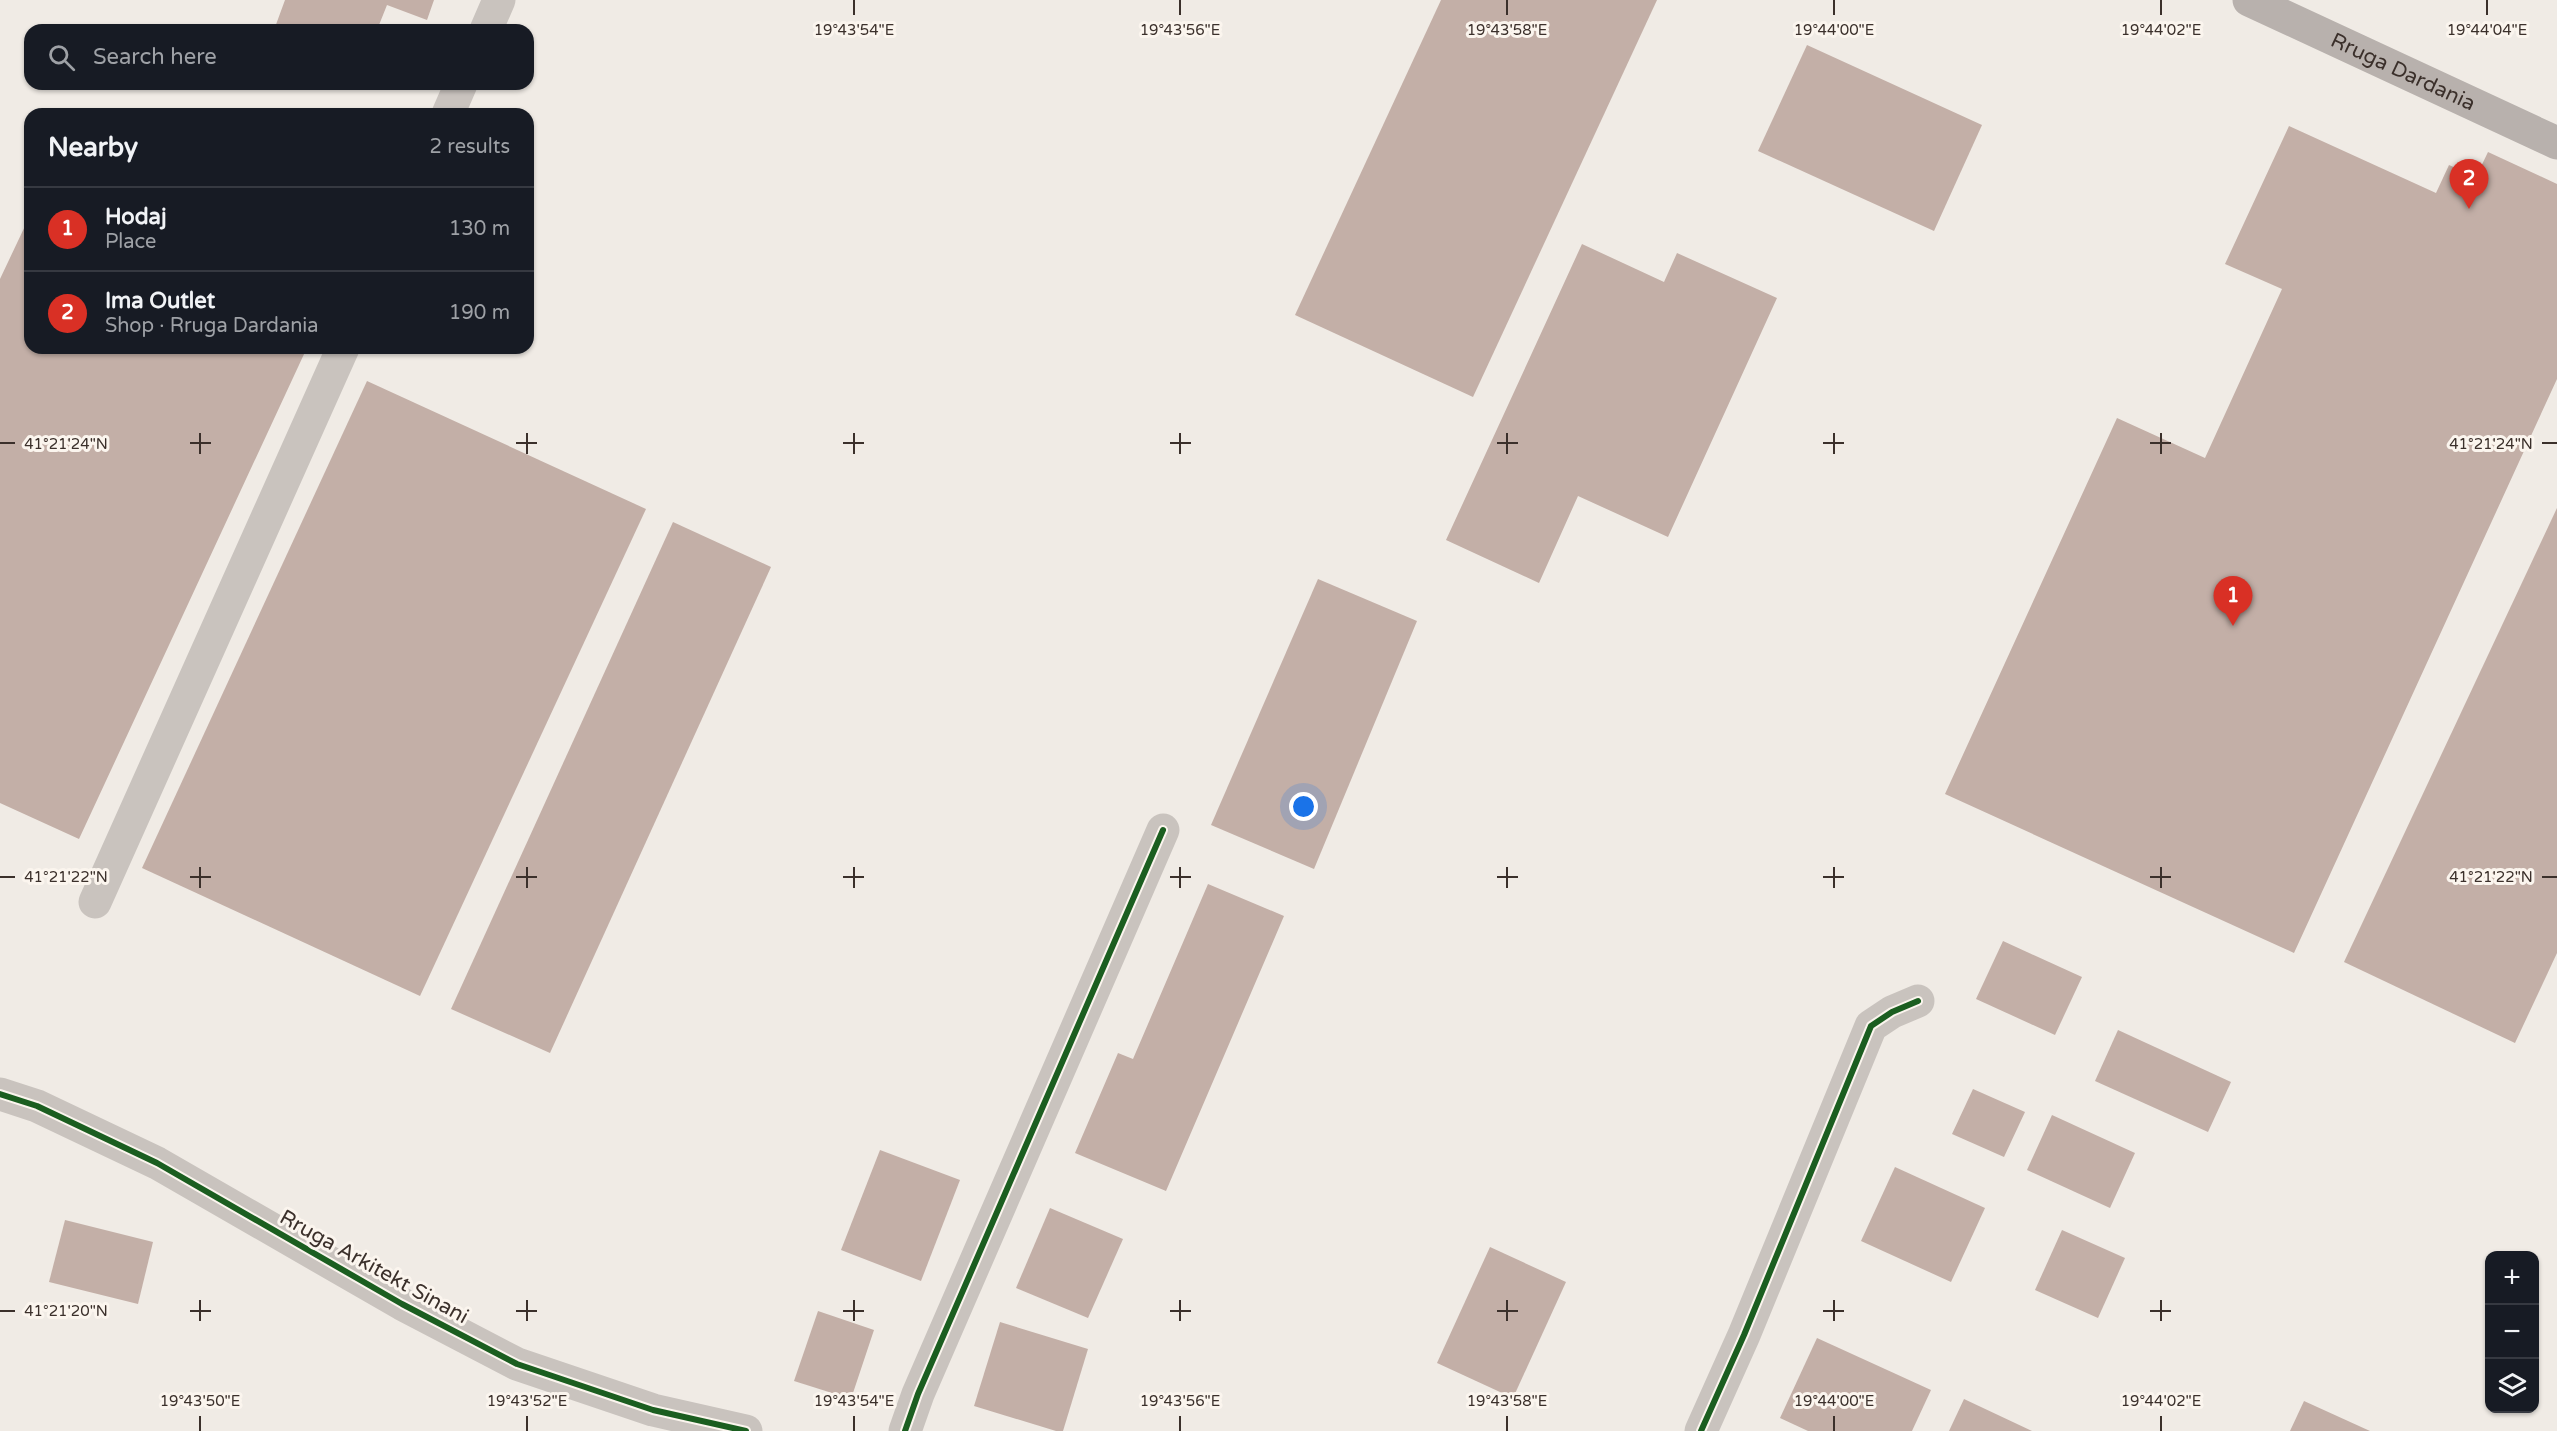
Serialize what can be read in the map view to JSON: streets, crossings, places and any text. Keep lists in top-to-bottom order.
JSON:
{
  "streets": {
    "main road": ["Rruga Dardania"],
    "street": ["Rruga Arkitekt Sinani"]
  },
  "page": {
    "search": "Search here",
    "heading": ["Nearby", "2 results"],
    "pins": ["2", "1"],
    "list": [
      {
        "mark": "1",
        "name": "Hodaj",
        "note": "Place",
        "value": "130 m"
      },
      {
        "mark": "2",
        "name": "Ima Outlet",
        "note": "Shop · Rruga Dardania",
        "value": "190 m"
      }
    ],
    "map_buttons": ["+", "−"]
  },
  "coordinates": [
    "19°43'54\"E",
    "19°43'56\"E",
    "19°43'58\"E",
    "19°44'00\"E",
    "19°44'02\"E",
    "19°44'04\"E",
    "41°21'24\"N",
    "41°21'22\"N",
    "41°21'20\"N",
    "19°43'50\"E",
    "19°43'52\"E"
  ]
}
